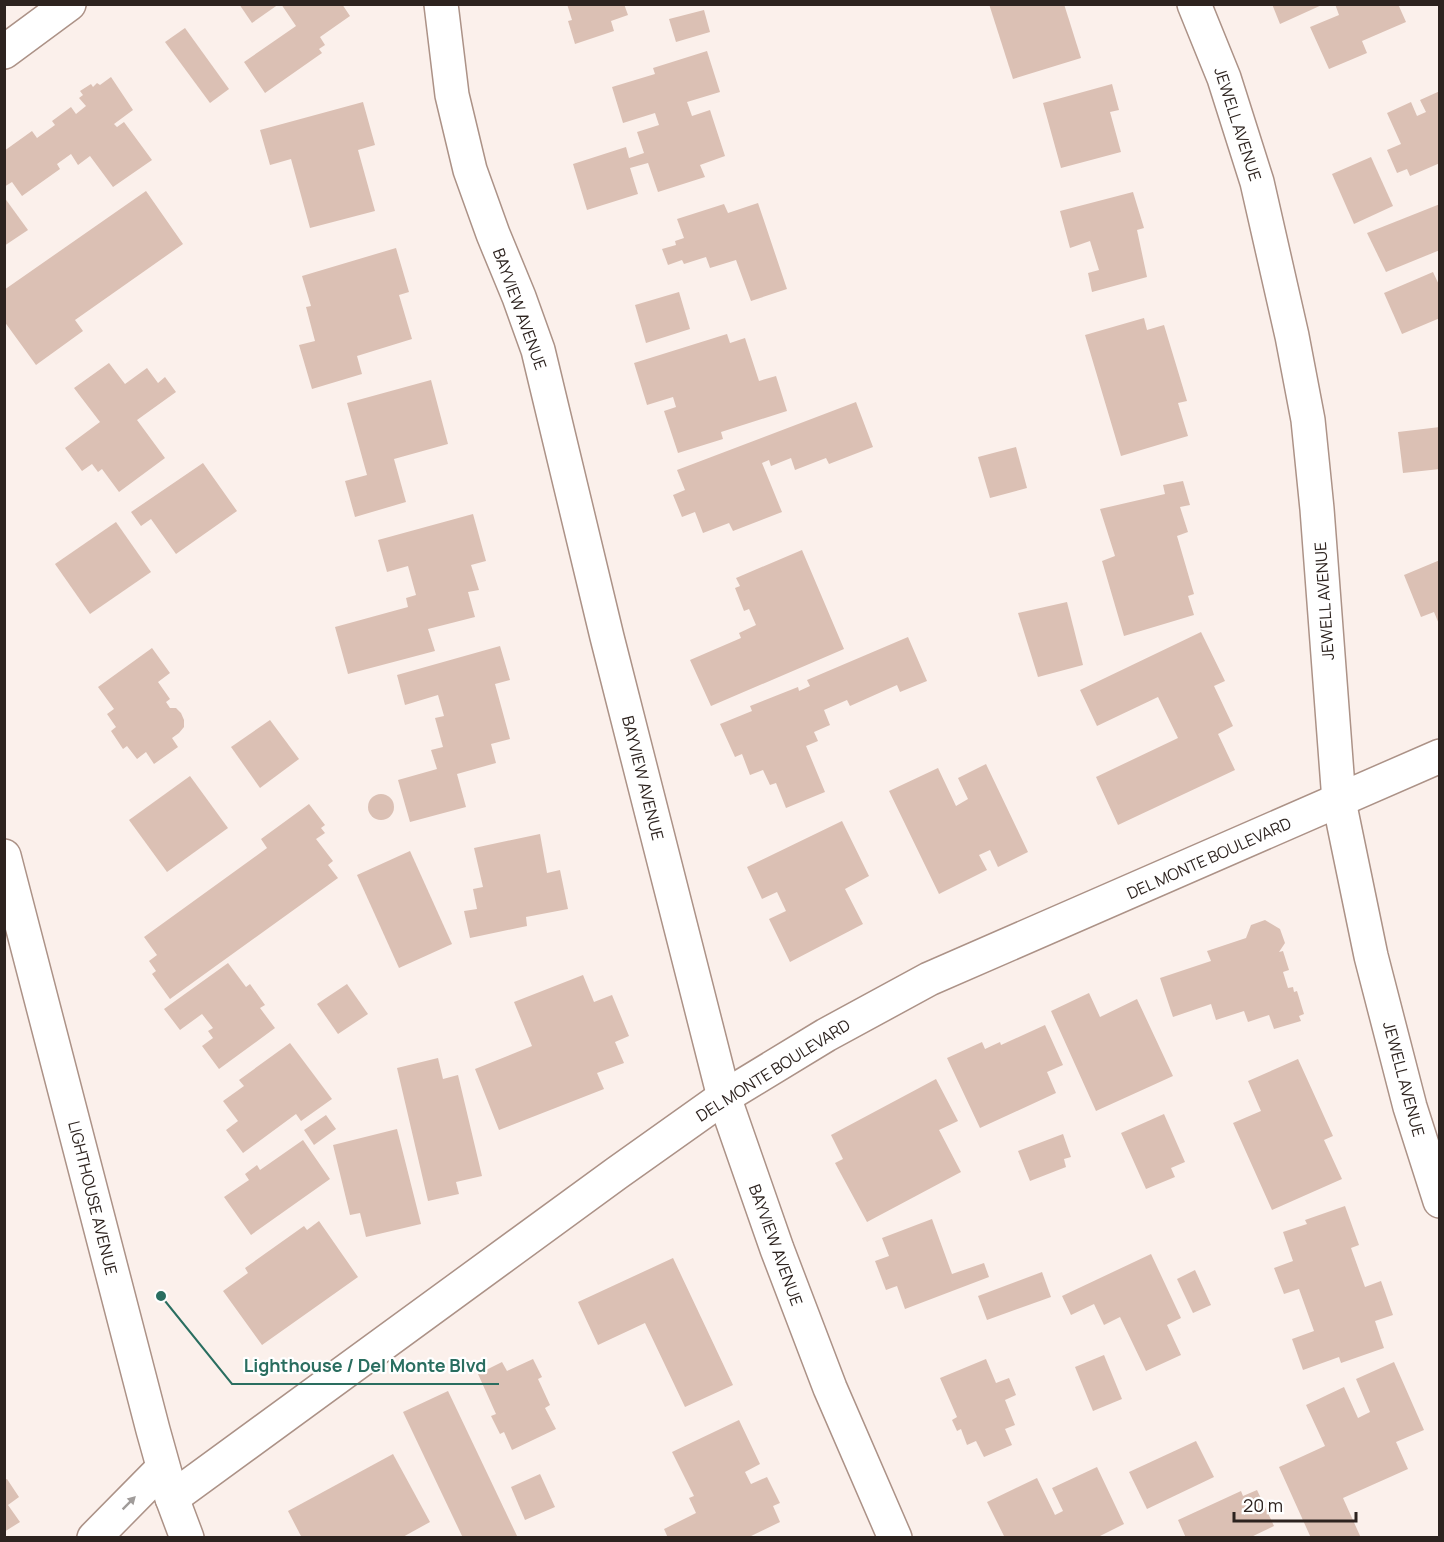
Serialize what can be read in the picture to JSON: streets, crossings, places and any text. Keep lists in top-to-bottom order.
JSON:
{
  "streets": {
    "street": [
      "JEWELL AVENUE",
      "BAYVIEW AVENUE",
      "DEL MONTE BOULEVARD",
      "LIGHTHOUSE AVENUE"
    ]
  },
  "crossings": [
    ["JEWELL AVENUE", "DEL MONTE BOULEVARD"],
    ["BAYVIEW AVENUE", "DEL MONTE BOULEVARD"],
    ["DEL MONTE BOULEVARD", "LIGHTHOUSE AVENUE"]
  ],
  "places": ["Lighthouse / Del Monte Blvd"],
  "scale_bar": "20 m"
}
